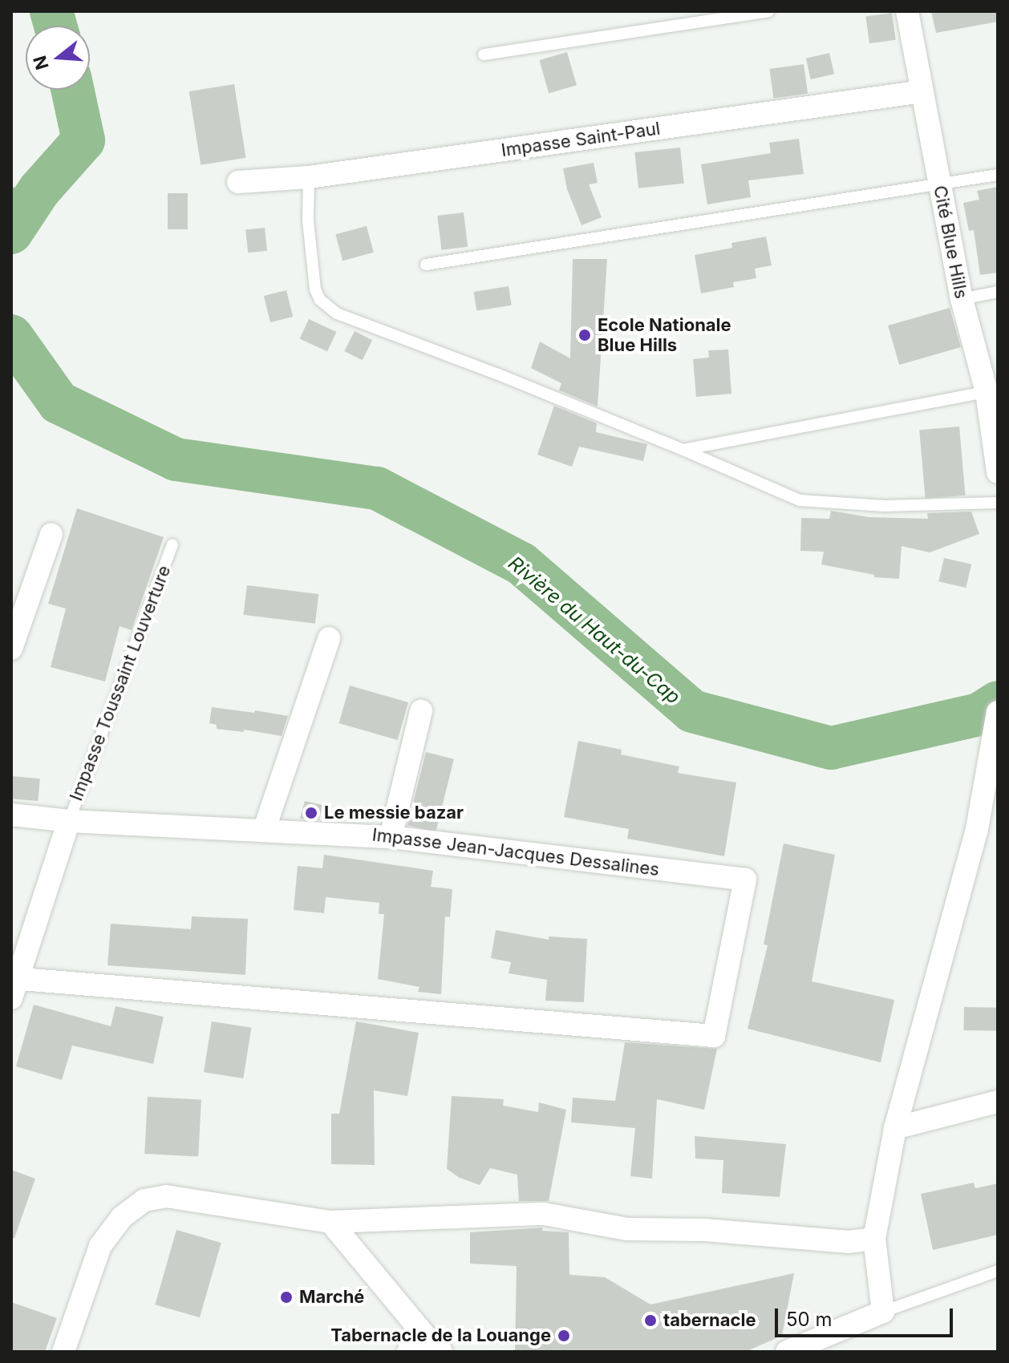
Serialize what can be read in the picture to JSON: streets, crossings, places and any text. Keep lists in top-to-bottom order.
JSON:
{
  "streets": {
    "street": ["Impasse Saint-Paul", "Cité Blue Hills", "Impasse Jean-Jacques Dessalines"],
    "lane": ["Impasse Toussaint Louverture"]
  },
  "crossings": [
    ["Impasse Saint-Paul", "Cité Blue Hills"],
    ["Impasse Toussaint Louverture", "Impasse Jean-Jacques Dessalines"]
  ],
  "water": ["Rivière du Haut-du-Cap"],
  "places": [
    "Ecole Nationale Blue Hills",
    "Le messie bazar",
    "Marché",
    "tabernacle",
    "Tabernacle de la Louange"
  ],
  "scale_bar": "50 m",
  "north": "left"
}
